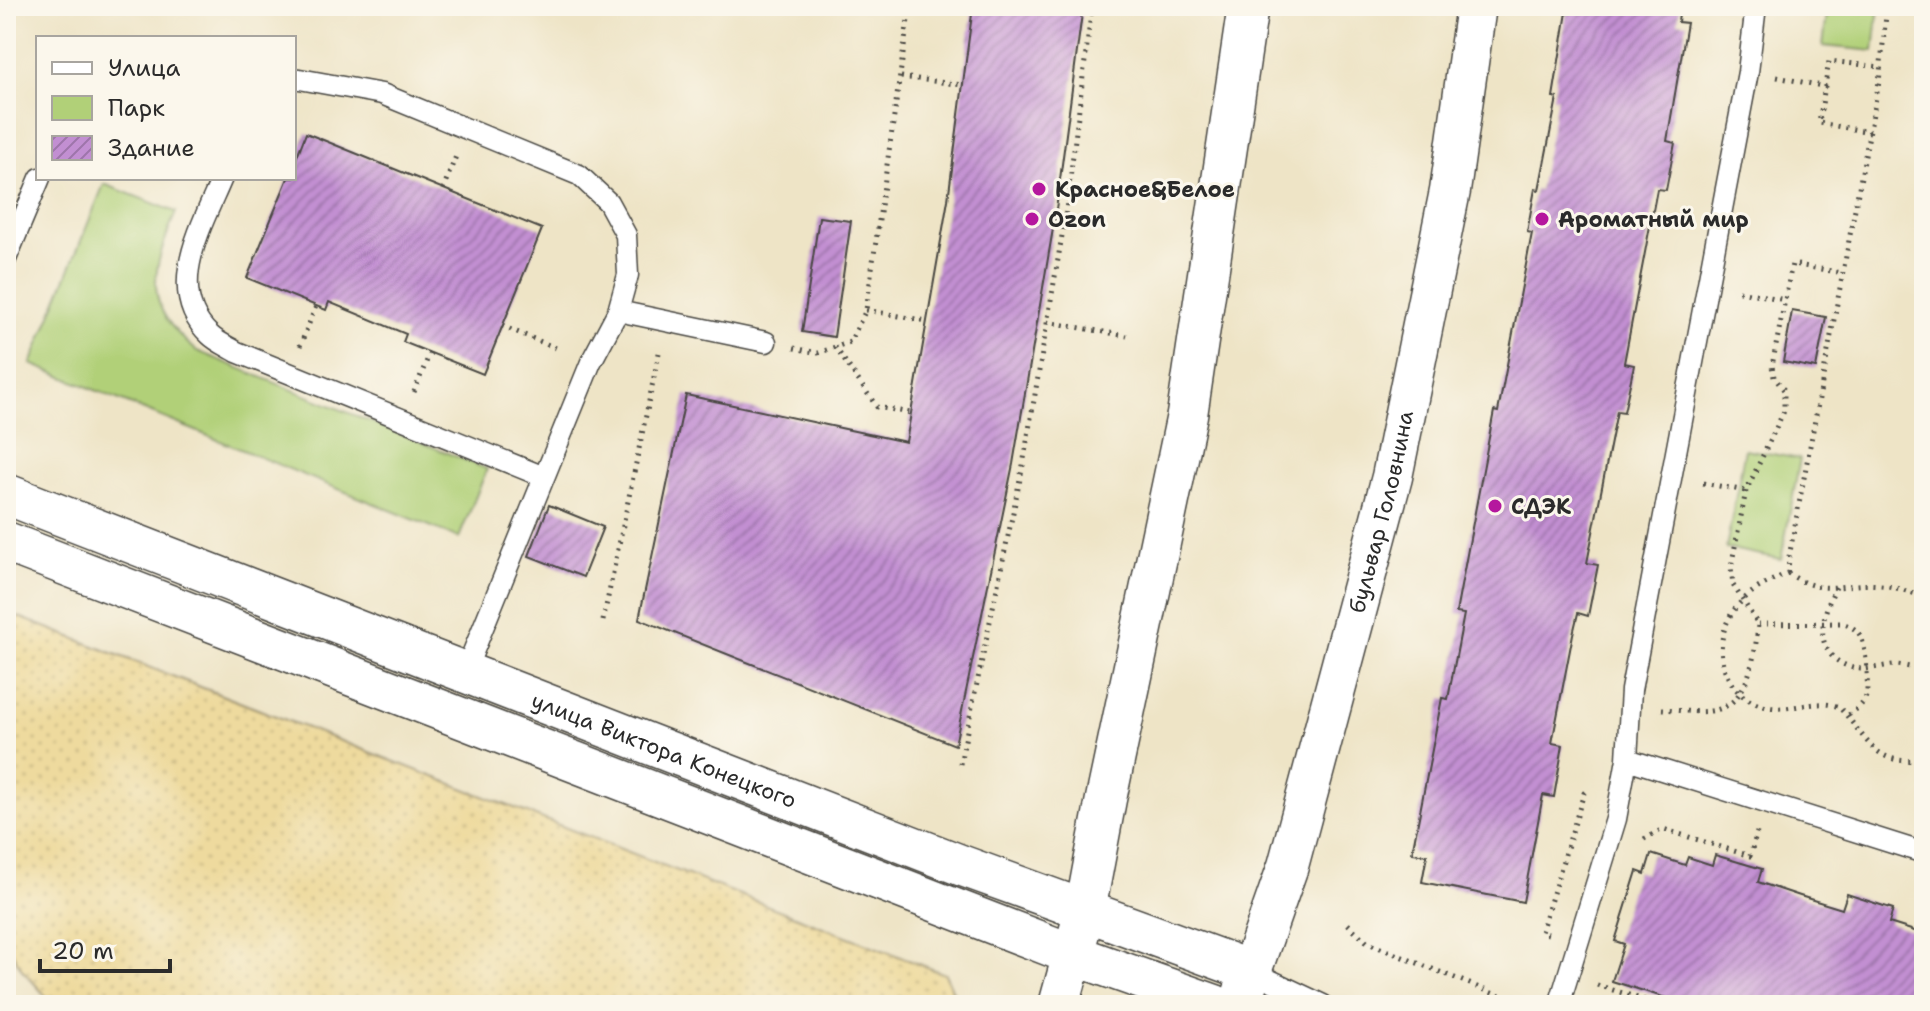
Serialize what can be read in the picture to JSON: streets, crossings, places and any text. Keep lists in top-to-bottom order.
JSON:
{
  "streets": {
    "street": ["бульвар Головнина", "улица Виктора Конецкого"]
  },
  "crossings": [
    ["бульвар Головнина", "улица Виктора Конецкого"]
  ],
  "places": [
    "Красное&Белое",
    "Ozon",
    "Ароматный мир",
    "СДЭК"
  ],
  "legend": ["Улица", "Парк", "Здание"],
  "scale_bar": "20 m"
}
